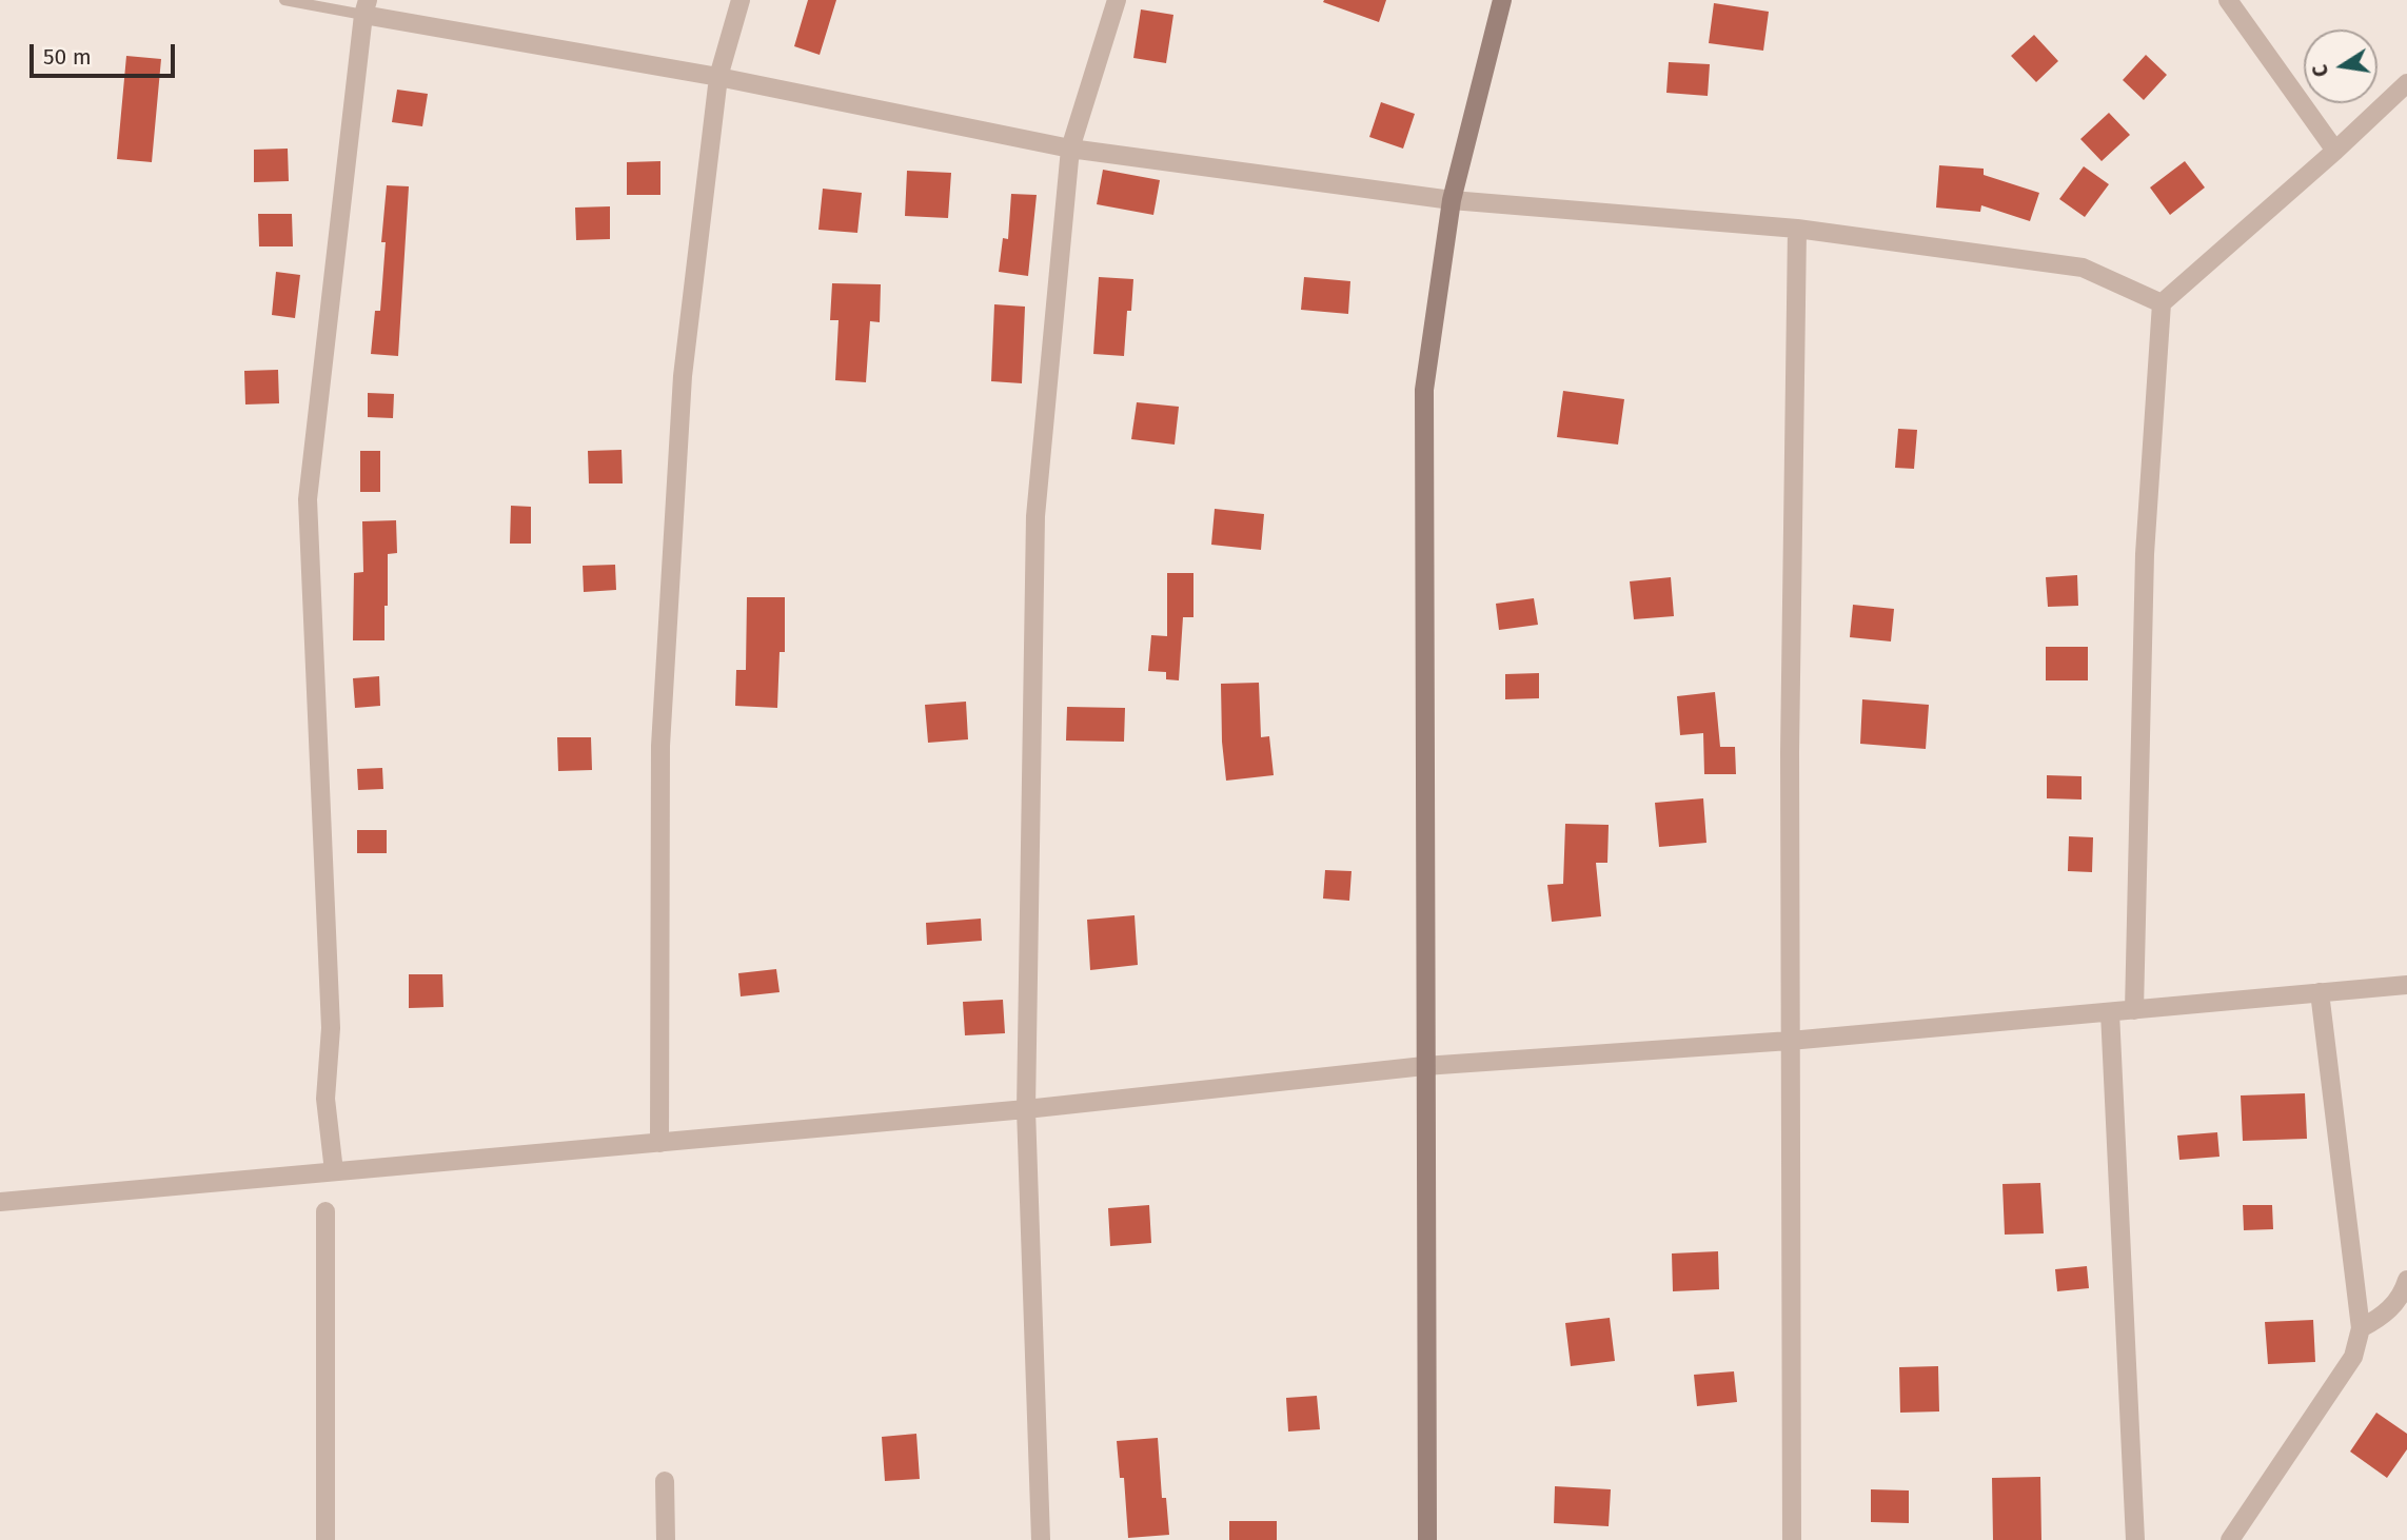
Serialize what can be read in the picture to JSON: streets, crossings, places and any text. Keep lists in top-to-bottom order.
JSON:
{
  "scale_bar": "50 m",
  "north": "left"
}
